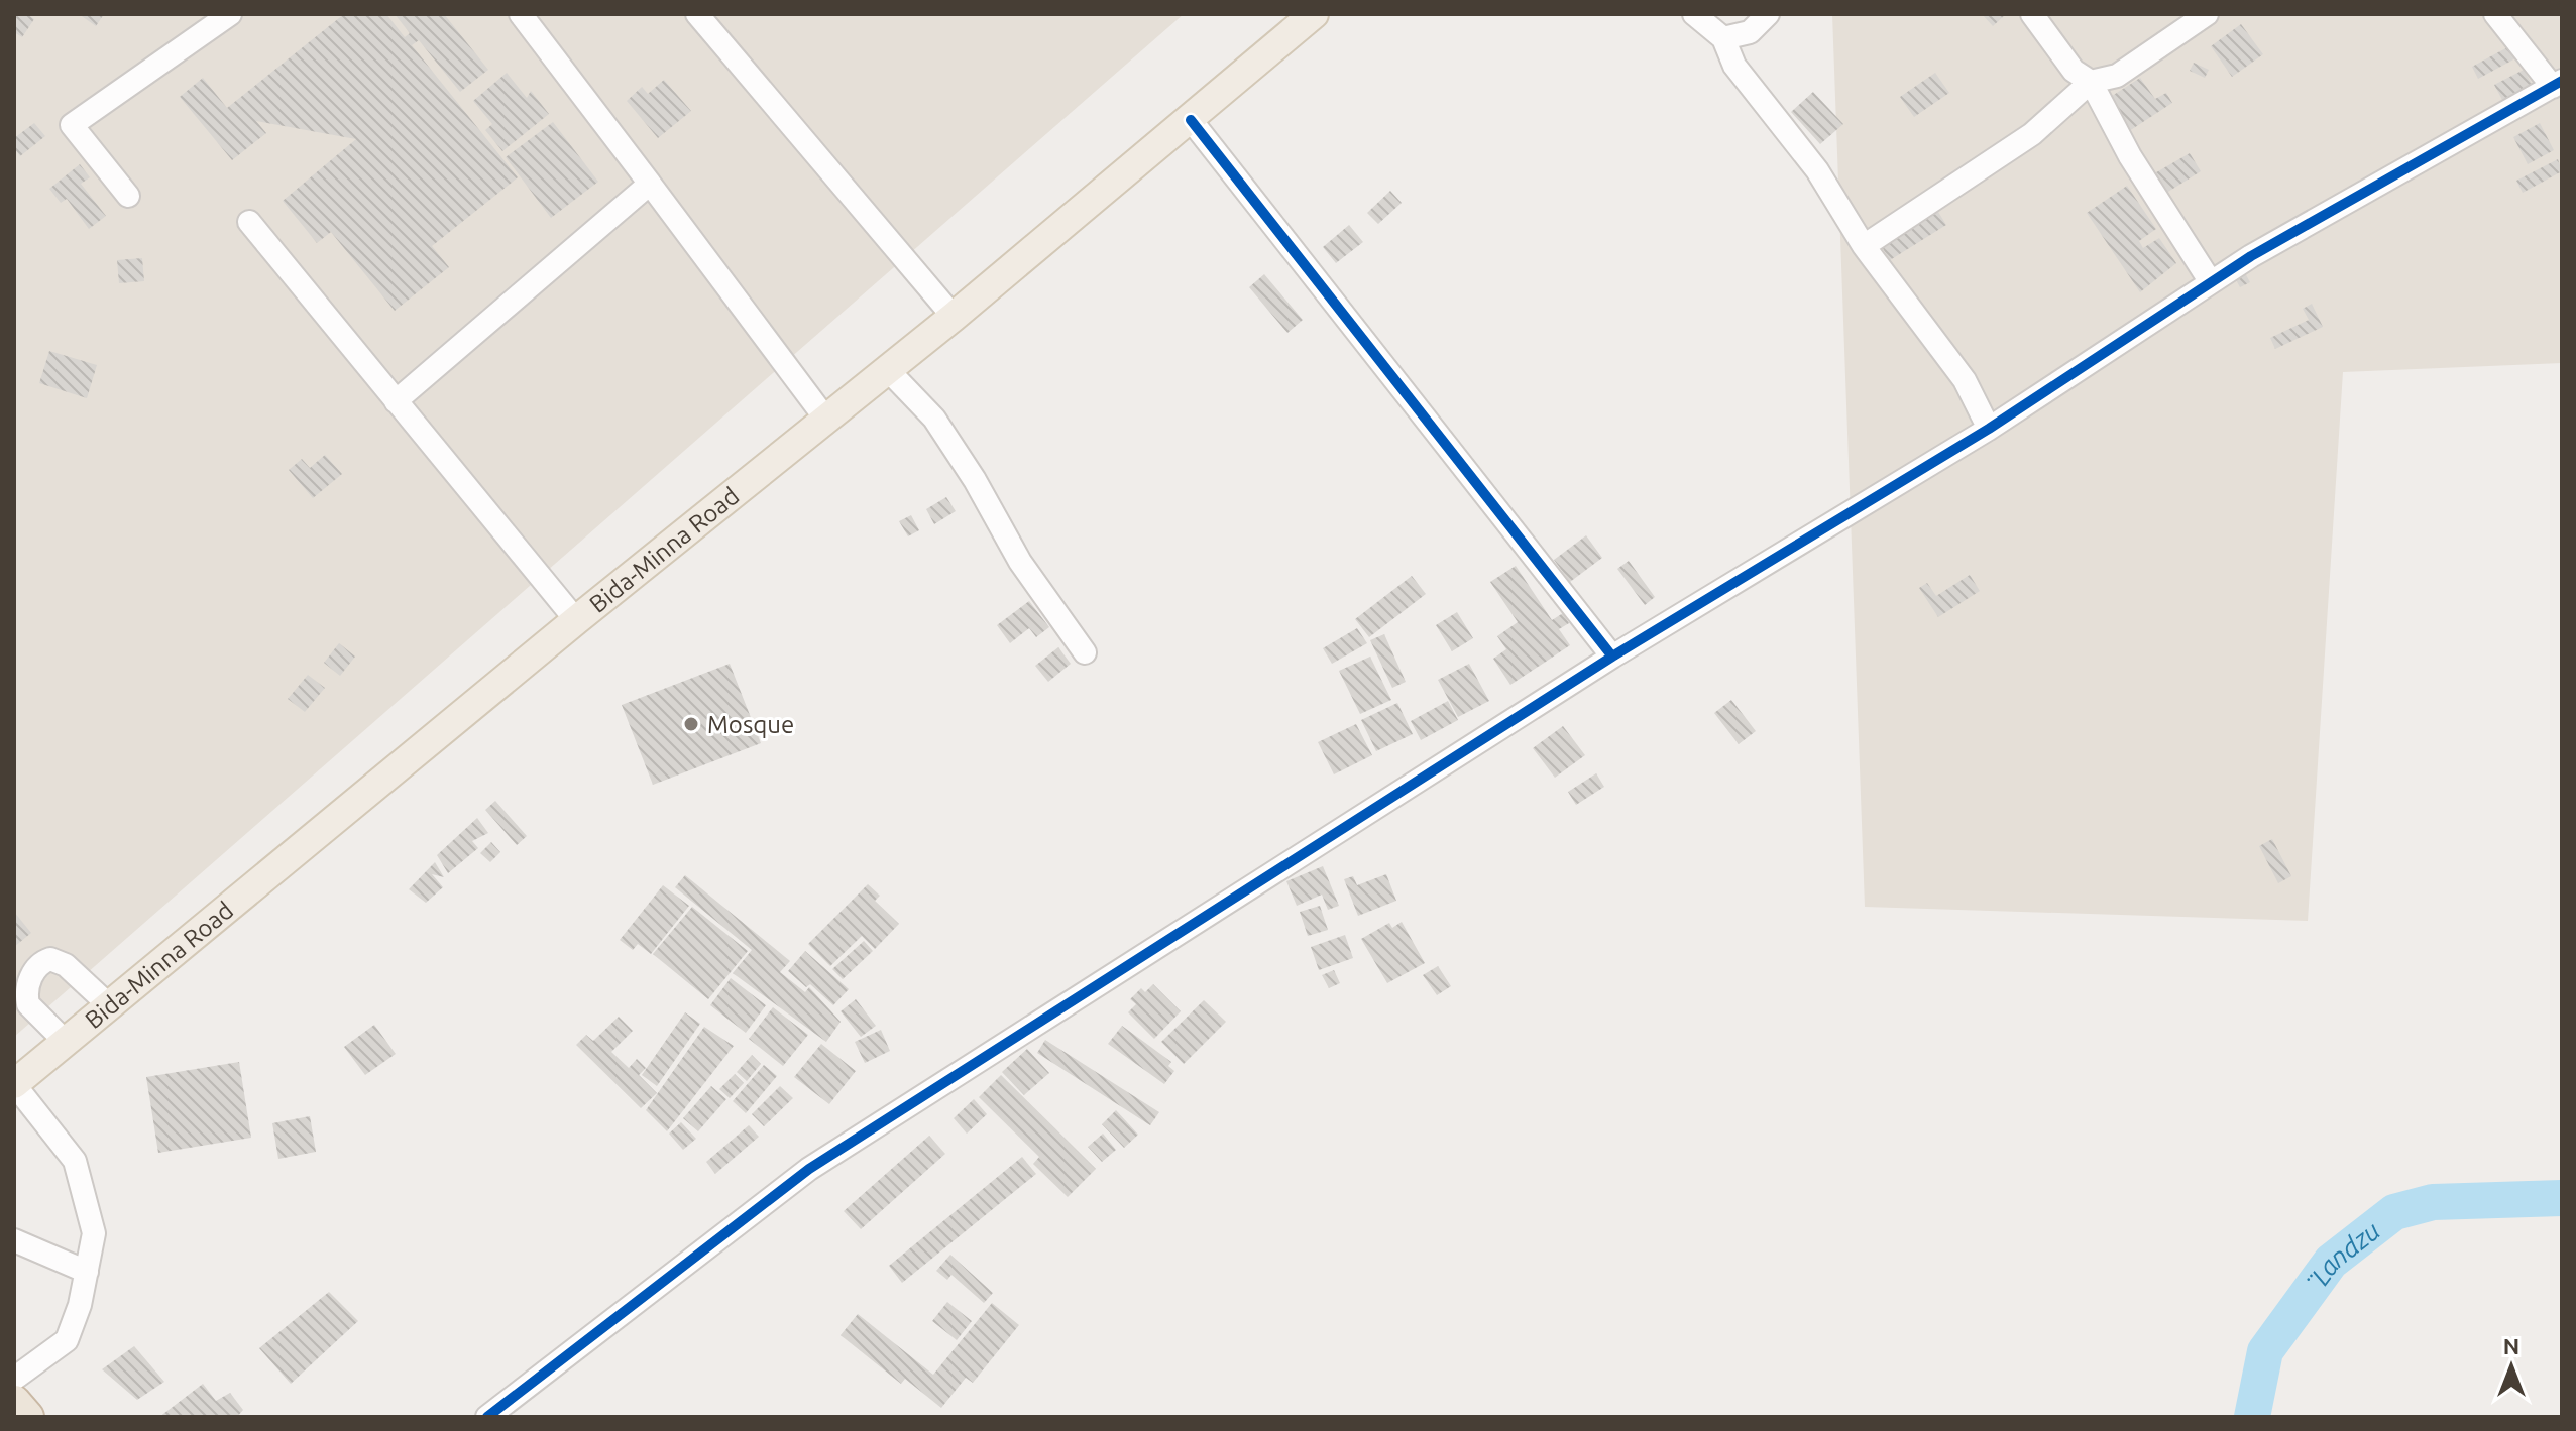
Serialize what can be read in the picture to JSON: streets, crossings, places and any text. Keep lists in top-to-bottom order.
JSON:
{
  "streets": {
    "main road": ["Bida-Minna Road"]
  },
  "water": ["¨Landzu"],
  "places": ["Mosque"],
  "north": "top"
}
